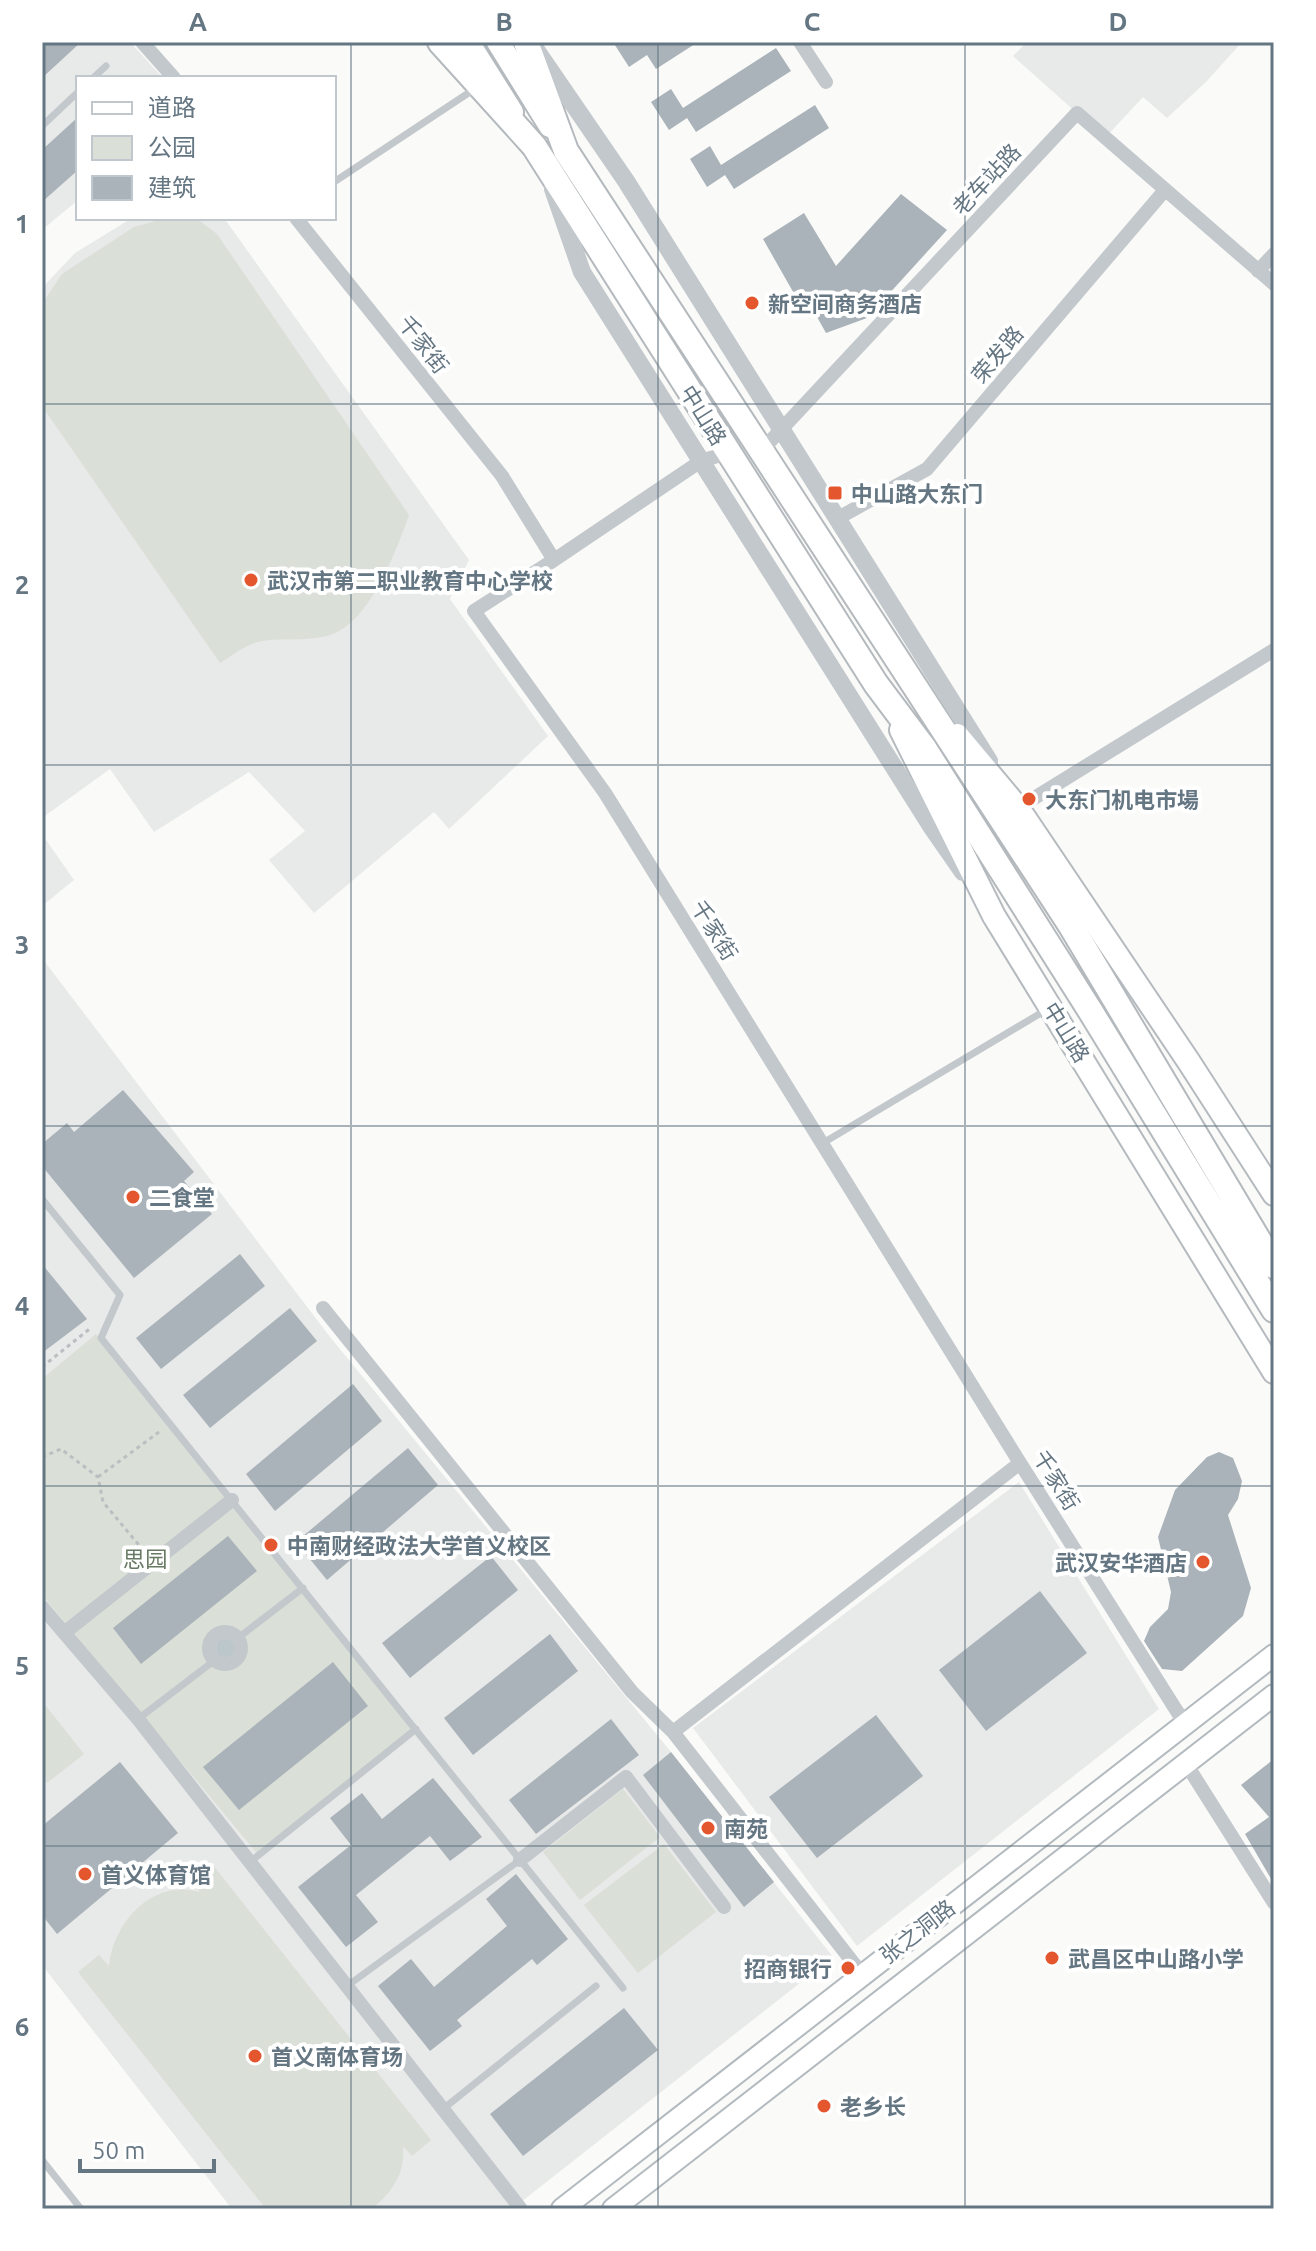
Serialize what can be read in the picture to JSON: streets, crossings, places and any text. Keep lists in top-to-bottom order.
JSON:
{
  "streets": {
    "highway": ["中山路"],
    "main road": ["张之洞路"],
    "street": ["老车站路", "千家街", "荣发路"]
  },
  "crossings": [
    ["老车站路", "荣发路"],
    ["老车站路", "中山路"],
    ["千家街", "张之洞路"]
  ],
  "parks": ["思园"],
  "places": {
    "other": [
      "新空间商务酒店",
      "武汉市第二职业教育中心学校",
      "大东门机电市場",
      "二食堂",
      "中南财经政法大学首义校区",
      "武汉安华酒店",
      "南苑",
      "首义体育馆",
      "武昌区中山路小学",
      "招商银行",
      "首义南体育场",
      "老乡长"
    ],
    "transit": ["中山路大东门"]
  },
  "legend": ["道路", "公园", "建筑"],
  "scale_bar": "50 m",
  "grid": {
    "columns": [
      "A",
      "B",
      "C",
      "D"
    ],
    "rows": [
      "1",
      "2",
      "3",
      "4",
      "5",
      "6"
    ]
  }
}
